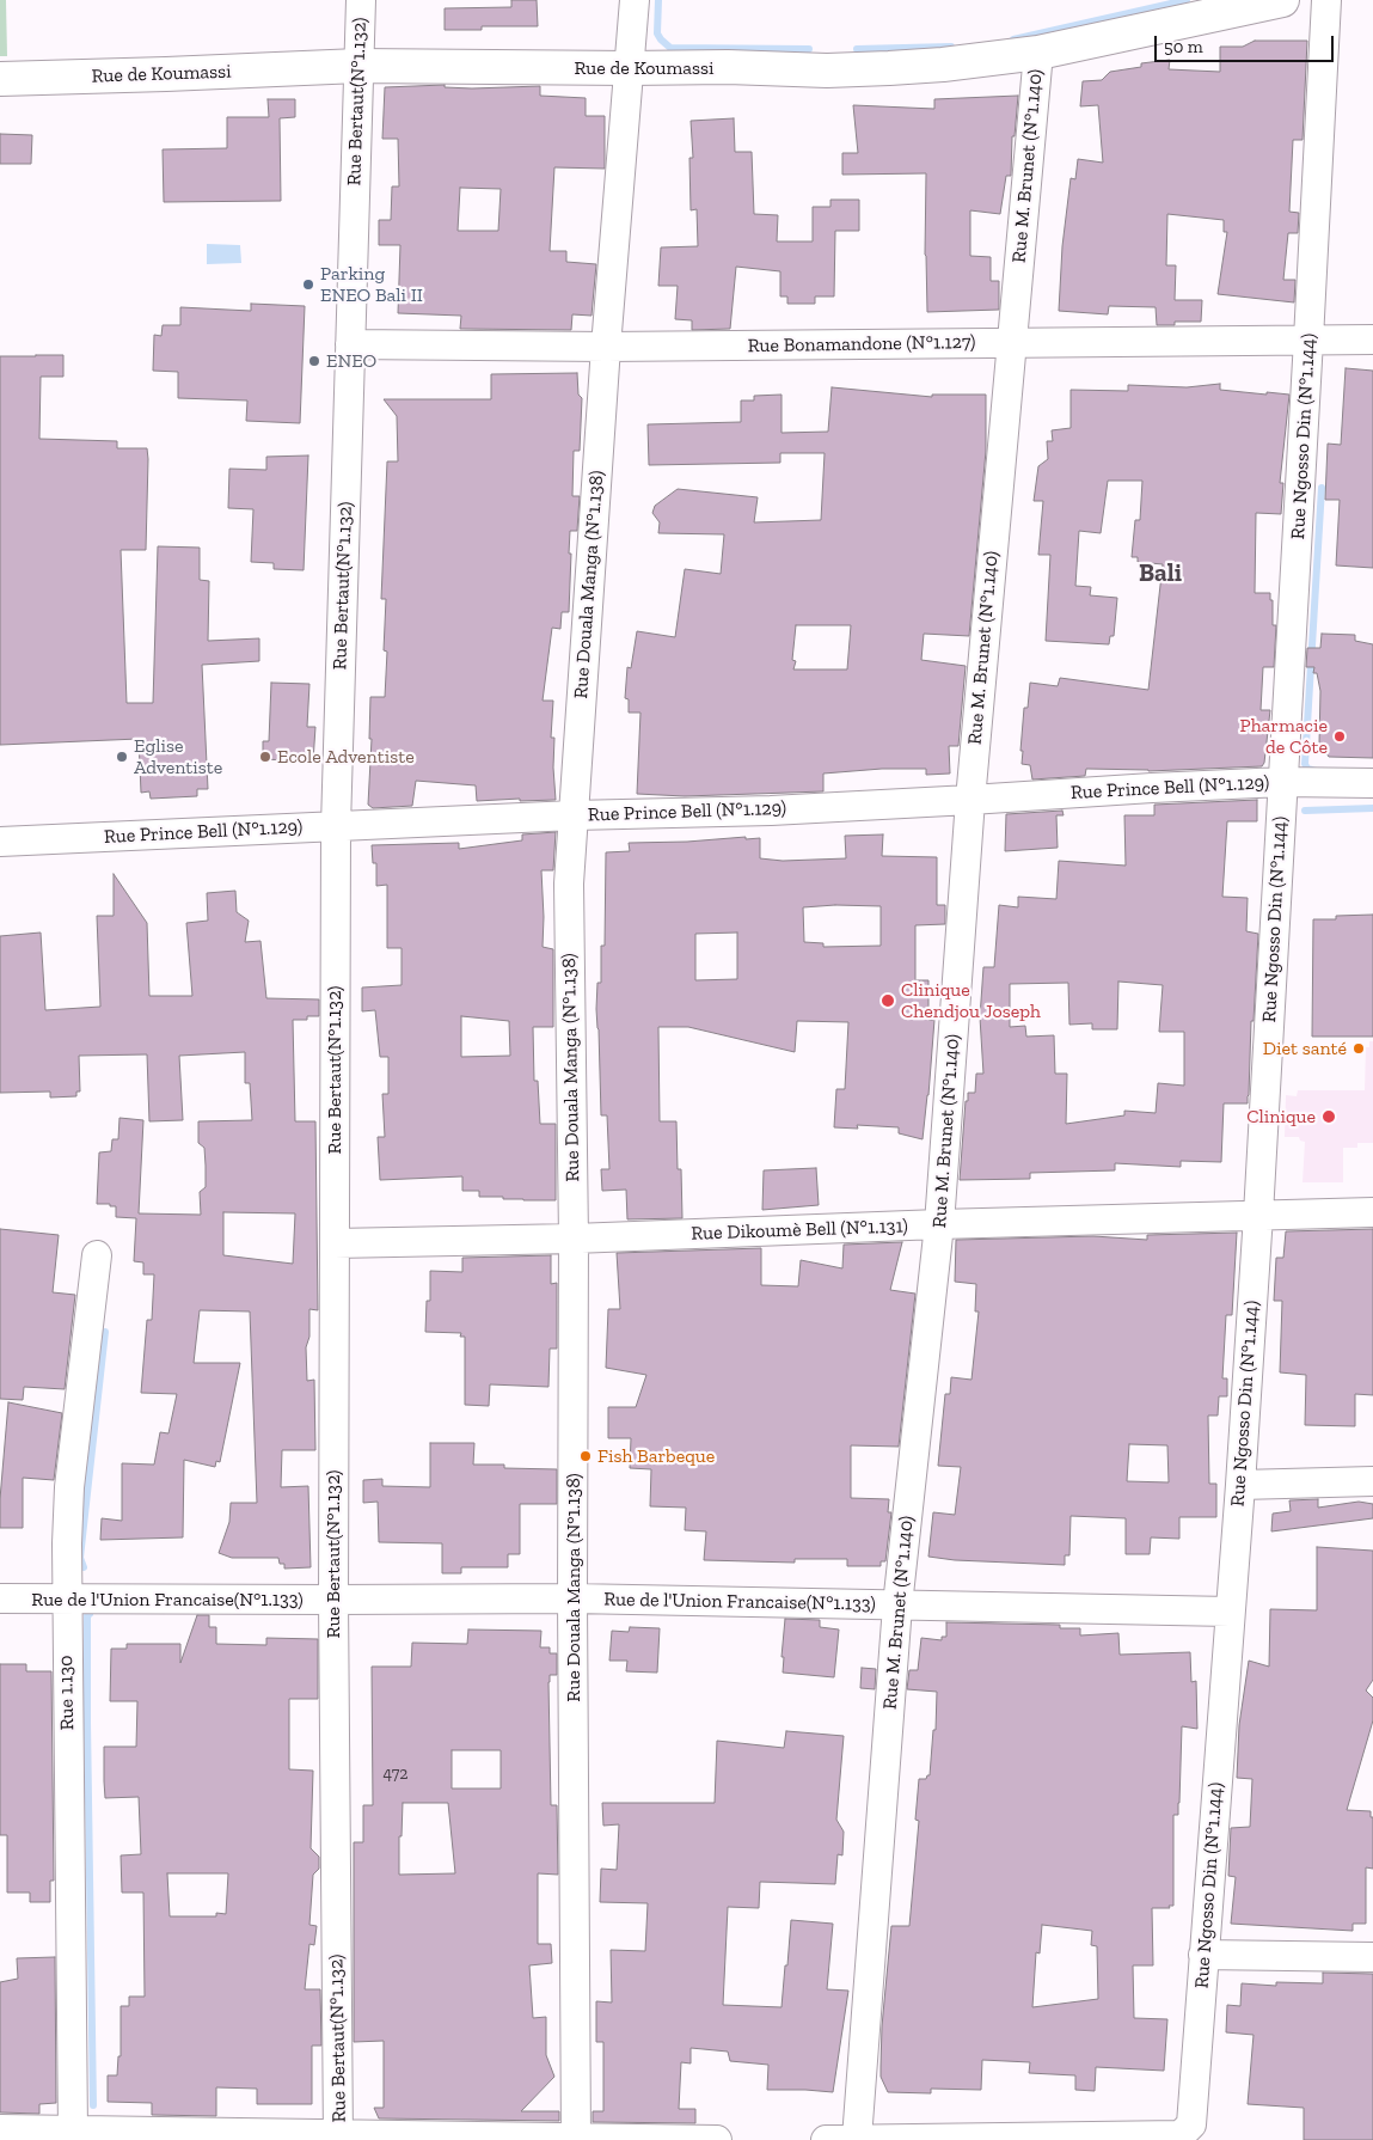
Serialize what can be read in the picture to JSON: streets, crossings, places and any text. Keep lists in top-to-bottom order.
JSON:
{
  "streets": {
    "main road": ["Rue de Koumassi"],
    "street": [
      "Rue Bertaut(N°1.132)",
      "Rue M. Brunet (N°1.140)",
      "Rue Bonamandone (N°1.127)",
      "Rue Ngosso Din (N°1.144)",
      "Rue Douala Manga (N°1.138)",
      "Rue Prince Bell (N°1.129)",
      "Rue Dikoumè Bell (N°1.131)",
      "Rue de l'Union Francaise(N°1.133)",
      "Rue 1.130"
    ]
  },
  "crossings": [
    ["Rue de Koumassi", "Rue Bertaut(N°1.132)"],
    ["Rue de Koumassi", "Rue M. Brunet (N°1.140)"],
    ["Rue de Koumassi", "Rue Douala Manga (N°1.138)"],
    ["Rue Bertaut(N°1.132)", "Rue Bonamandone (N°1.127)"],
    ["Rue Bertaut(N°1.132)", "Rue Prince Bell (N°1.129)"],
    ["Rue Bertaut(N°1.132)", "Rue Dikoumè Bell (N°1.131)"],
    ["Rue Bertaut(N°1.132)", "Rue de l'Union Francaise(N°1.133)"],
    ["Rue M. Brunet (N°1.140)", "Rue Bonamandone (N°1.127)"],
    ["Rue M. Brunet (N°1.140)", "Rue Prince Bell (N°1.129)"],
    ["Rue M. Brunet (N°1.140)", "Rue Dikoumè Bell (N°1.131)"],
    ["Rue M. Brunet (N°1.140)", "Rue de l'Union Francaise(N°1.133)"],
    ["Rue Bonamandone (N°1.127)", "Rue Ngosso Din (N°1.144)"],
    ["Rue Bonamandone (N°1.127)", "Rue Douala Manga (N°1.138)"],
    ["Rue Ngosso Din (N°1.144)", "Rue Prince Bell (N°1.129)"],
    ["Rue Ngosso Din (N°1.144)", "Rue Dikoumè Bell (N°1.131)"],
    ["Rue Ngosso Din (N°1.144)", "Rue de l'Union Francaise(N°1.133)"],
    ["Rue Douala Manga (N°1.138)", "Rue Prince Bell (N°1.129)"],
    ["Rue Douala Manga (N°1.138)", "Rue Dikoumè Bell (N°1.131)"],
    ["Rue Douala Manga (N°1.138)", "Rue de l'Union Francaise(N°1.133)"],
    ["Rue de l'Union Francaise(N°1.133)", "Rue 1.130"]
  ],
  "districts": ["Bali"],
  "places": [
    "Parking ENEO Bali II",
    "ENEO",
    "Pharmacie de Côte",
    "Eglise Adventiste",
    "Ecole Adventiste",
    "Clinique Chendjou Joseph",
    "Diet santé",
    "Clinique",
    "Fish Barbeque"
  ],
  "house_numbers": ["472"],
  "scale_bar": "50 m"
}
